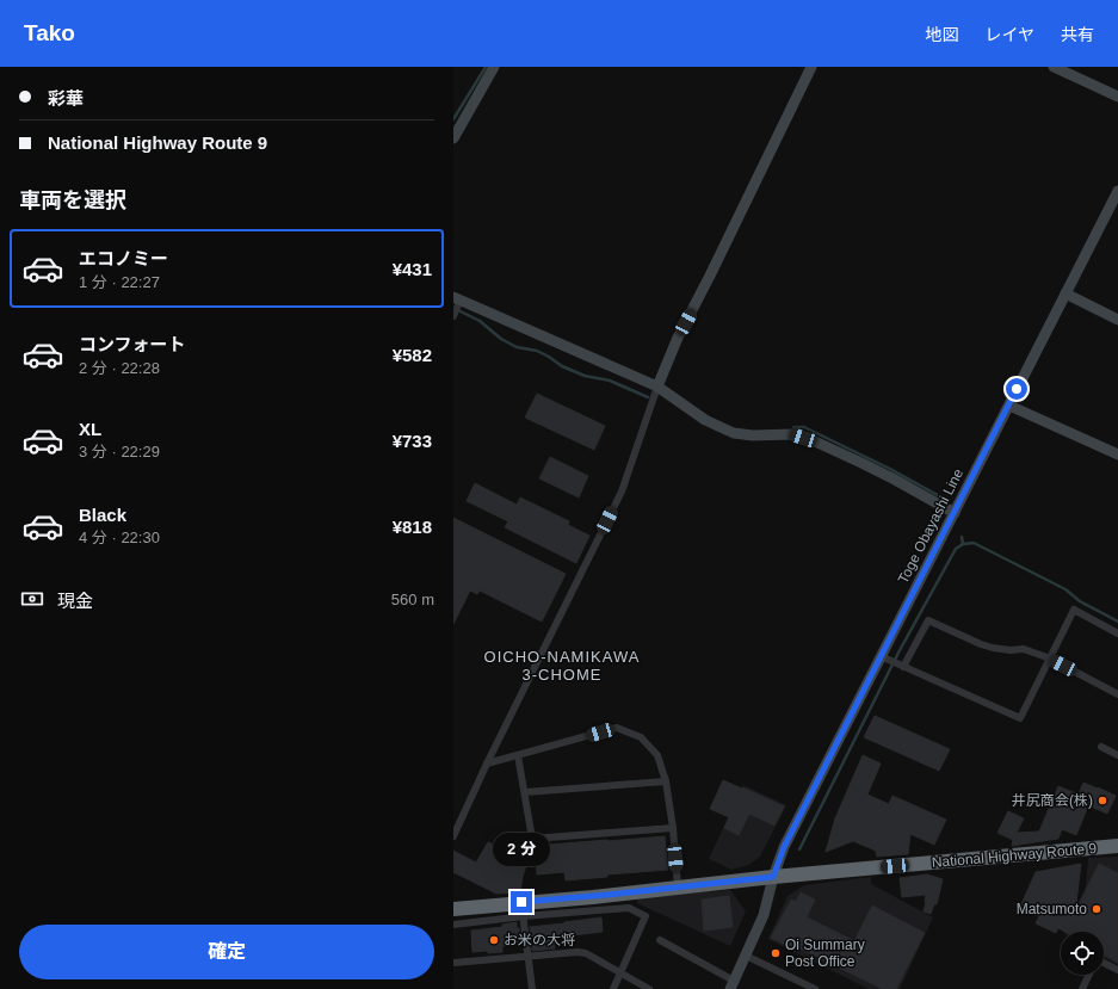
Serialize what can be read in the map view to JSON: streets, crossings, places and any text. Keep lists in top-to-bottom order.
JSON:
{
  "streets": {
    "highway": ["National Highway Route 9"],
    "street": ["Toge Obayashi Line"]
  },
  "crossings": [
    ["Toge Obayashi Line", "National Highway Route 9"]
  ],
  "districts": ["OICHO-NAMIKAWA 3-CHOME"],
  "places": [
    "井尻商会(株)",
    "Matsumoto",
    "お米の大将",
    "Oi Summary Post Office"
  ],
  "page": {
    "header": "Tako",
    "nav": ["地図", "レイヤ", "共有"],
    "banner": ["彩華", "National Highway Route 9"],
    "heading": "車両を選択",
    "list": [
      {
        "name": "エコノミー",
        "note": "1 分 · 22:27",
        "value": "¥431"
      },
      {
        "name": "コンフォート",
        "note": "2 分 · 22:28",
        "value": "¥582"
      },
      {
        "name": "XL",
        "note": "3 分 · 22:29",
        "value": "¥733"
      },
      {
        "name": "Black",
        "note": "4 分 · 22:30",
        "value": "¥818"
      }
    ],
    "pay": ["現金", "560 m"],
    "bubble": "2 分",
    "buttons": "確定"
  }
}
